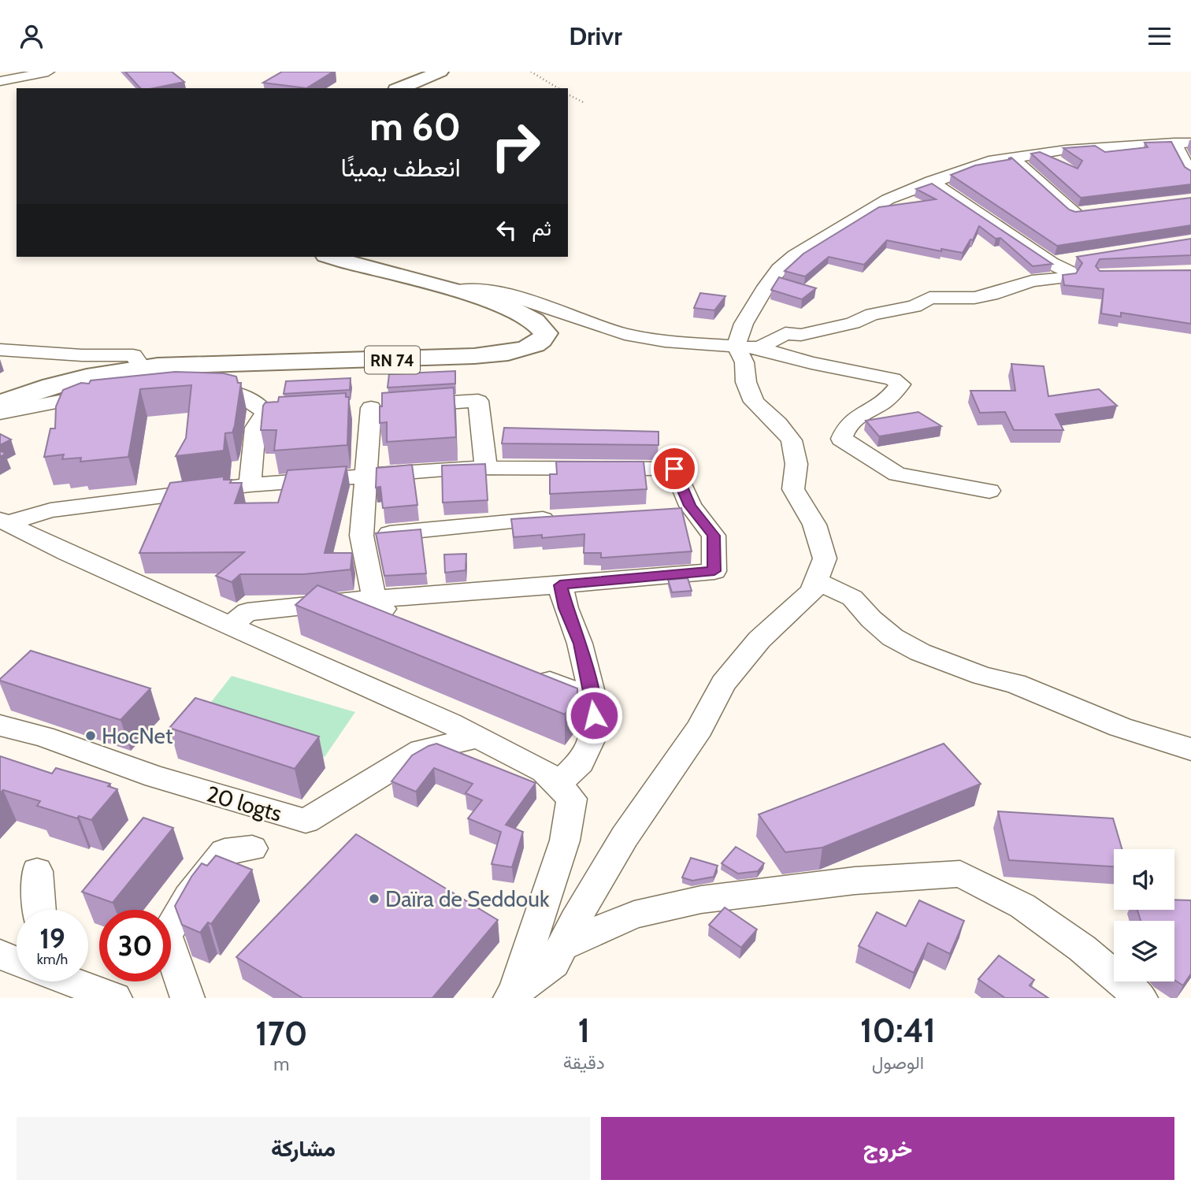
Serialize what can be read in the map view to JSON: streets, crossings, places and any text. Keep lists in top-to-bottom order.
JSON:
{
  "streets": {
    "main road": ["RN 74"],
    "street": ["20 logts"]
  },
  "places": ["HocNet", "Daïra de Seddouk"],
  "page": {
    "header": "Drivr",
    "turn": ["60 m", "انعطف يمينًا"],
    "then": "ثم",
    "speed": "19 km/h",
    "limit": "30",
    "eta": [
      "10:41",
      "الوصول",
      "1",
      "دقيقة",
      "170",
      "m"
    ],
    "buttons": ["خروج", "مشاركة"]
  }
}
